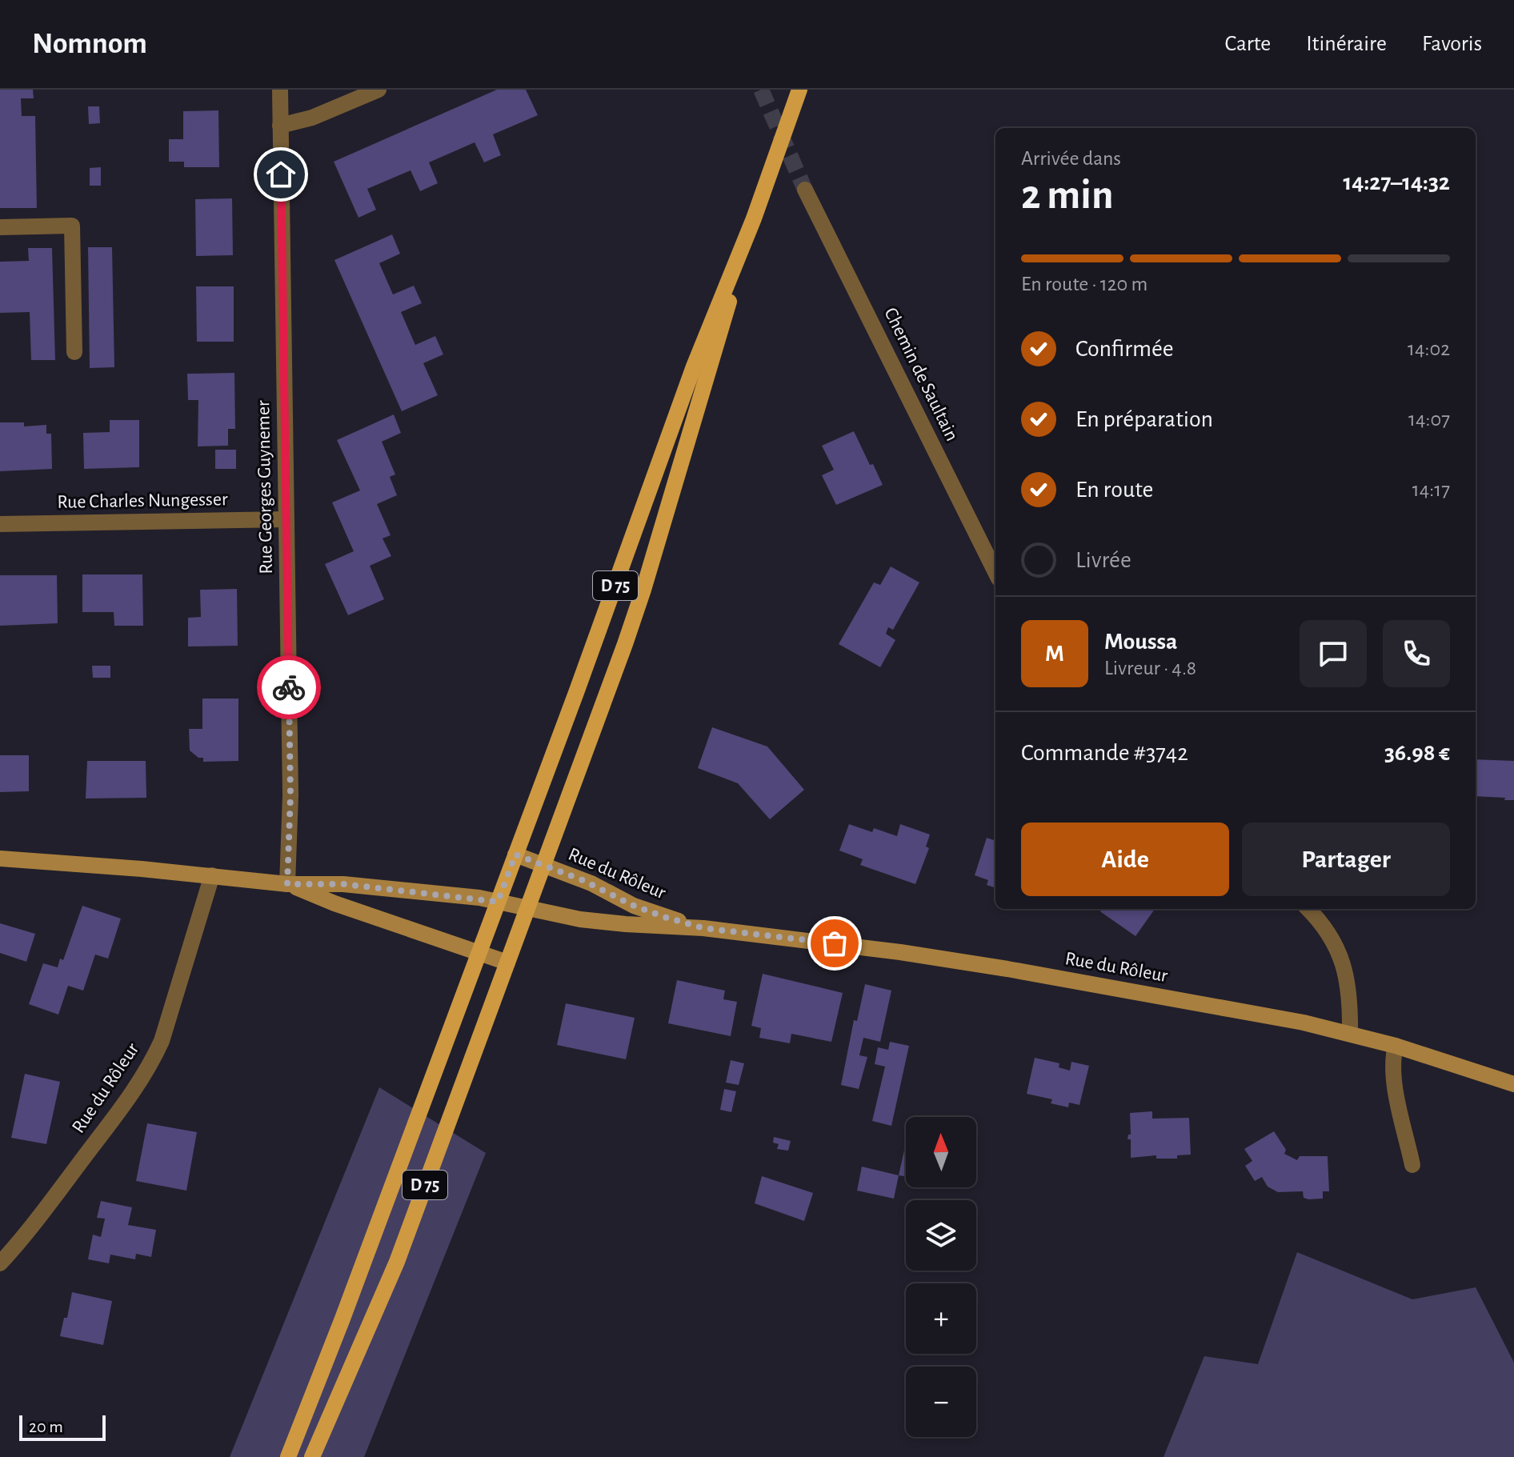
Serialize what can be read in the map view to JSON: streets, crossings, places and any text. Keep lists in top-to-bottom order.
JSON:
{
  "streets": {
    "main road": ["D 75"],
    "street": [
      "Chemin de Saultain",
      "Rue Georges Guynemer",
      "Rue Charles Nungesser",
      "Rue du Rôleur"
    ]
  },
  "crossings": [
    ["Rue Georges Guynemer", "Rue Charles Nungesser"],
    ["Rue Georges Guynemer", "Rue du Rôleur"],
    ["D 75", "Rue du Rôleur"]
  ],
  "scale_bar": "20 m",
  "north": "top",
  "page": {
    "header": "Nomnom",
    "nav": ["Carte", "Itinéraire", "Favoris"],
    "heading": ["2 min", "Arrivée dans", "14:27–14:32"],
    "panel": [
      "Moussa",
      "Livreur · 4.8",
      "Commande #3742",
      "36.98 €"
    ],
    "bar": "En route · 120 m",
    "list": [
      ["Confirmée", "14:02"],
      ["En préparation", "14:07"],
      ["En route", "14:17"],
      "Livrée"
    ],
    "round": "M",
    "buttons": ["Aide", "Partager"],
    "map_buttons": ["+", "−"],
    "scale": "20 m"
  }
}
